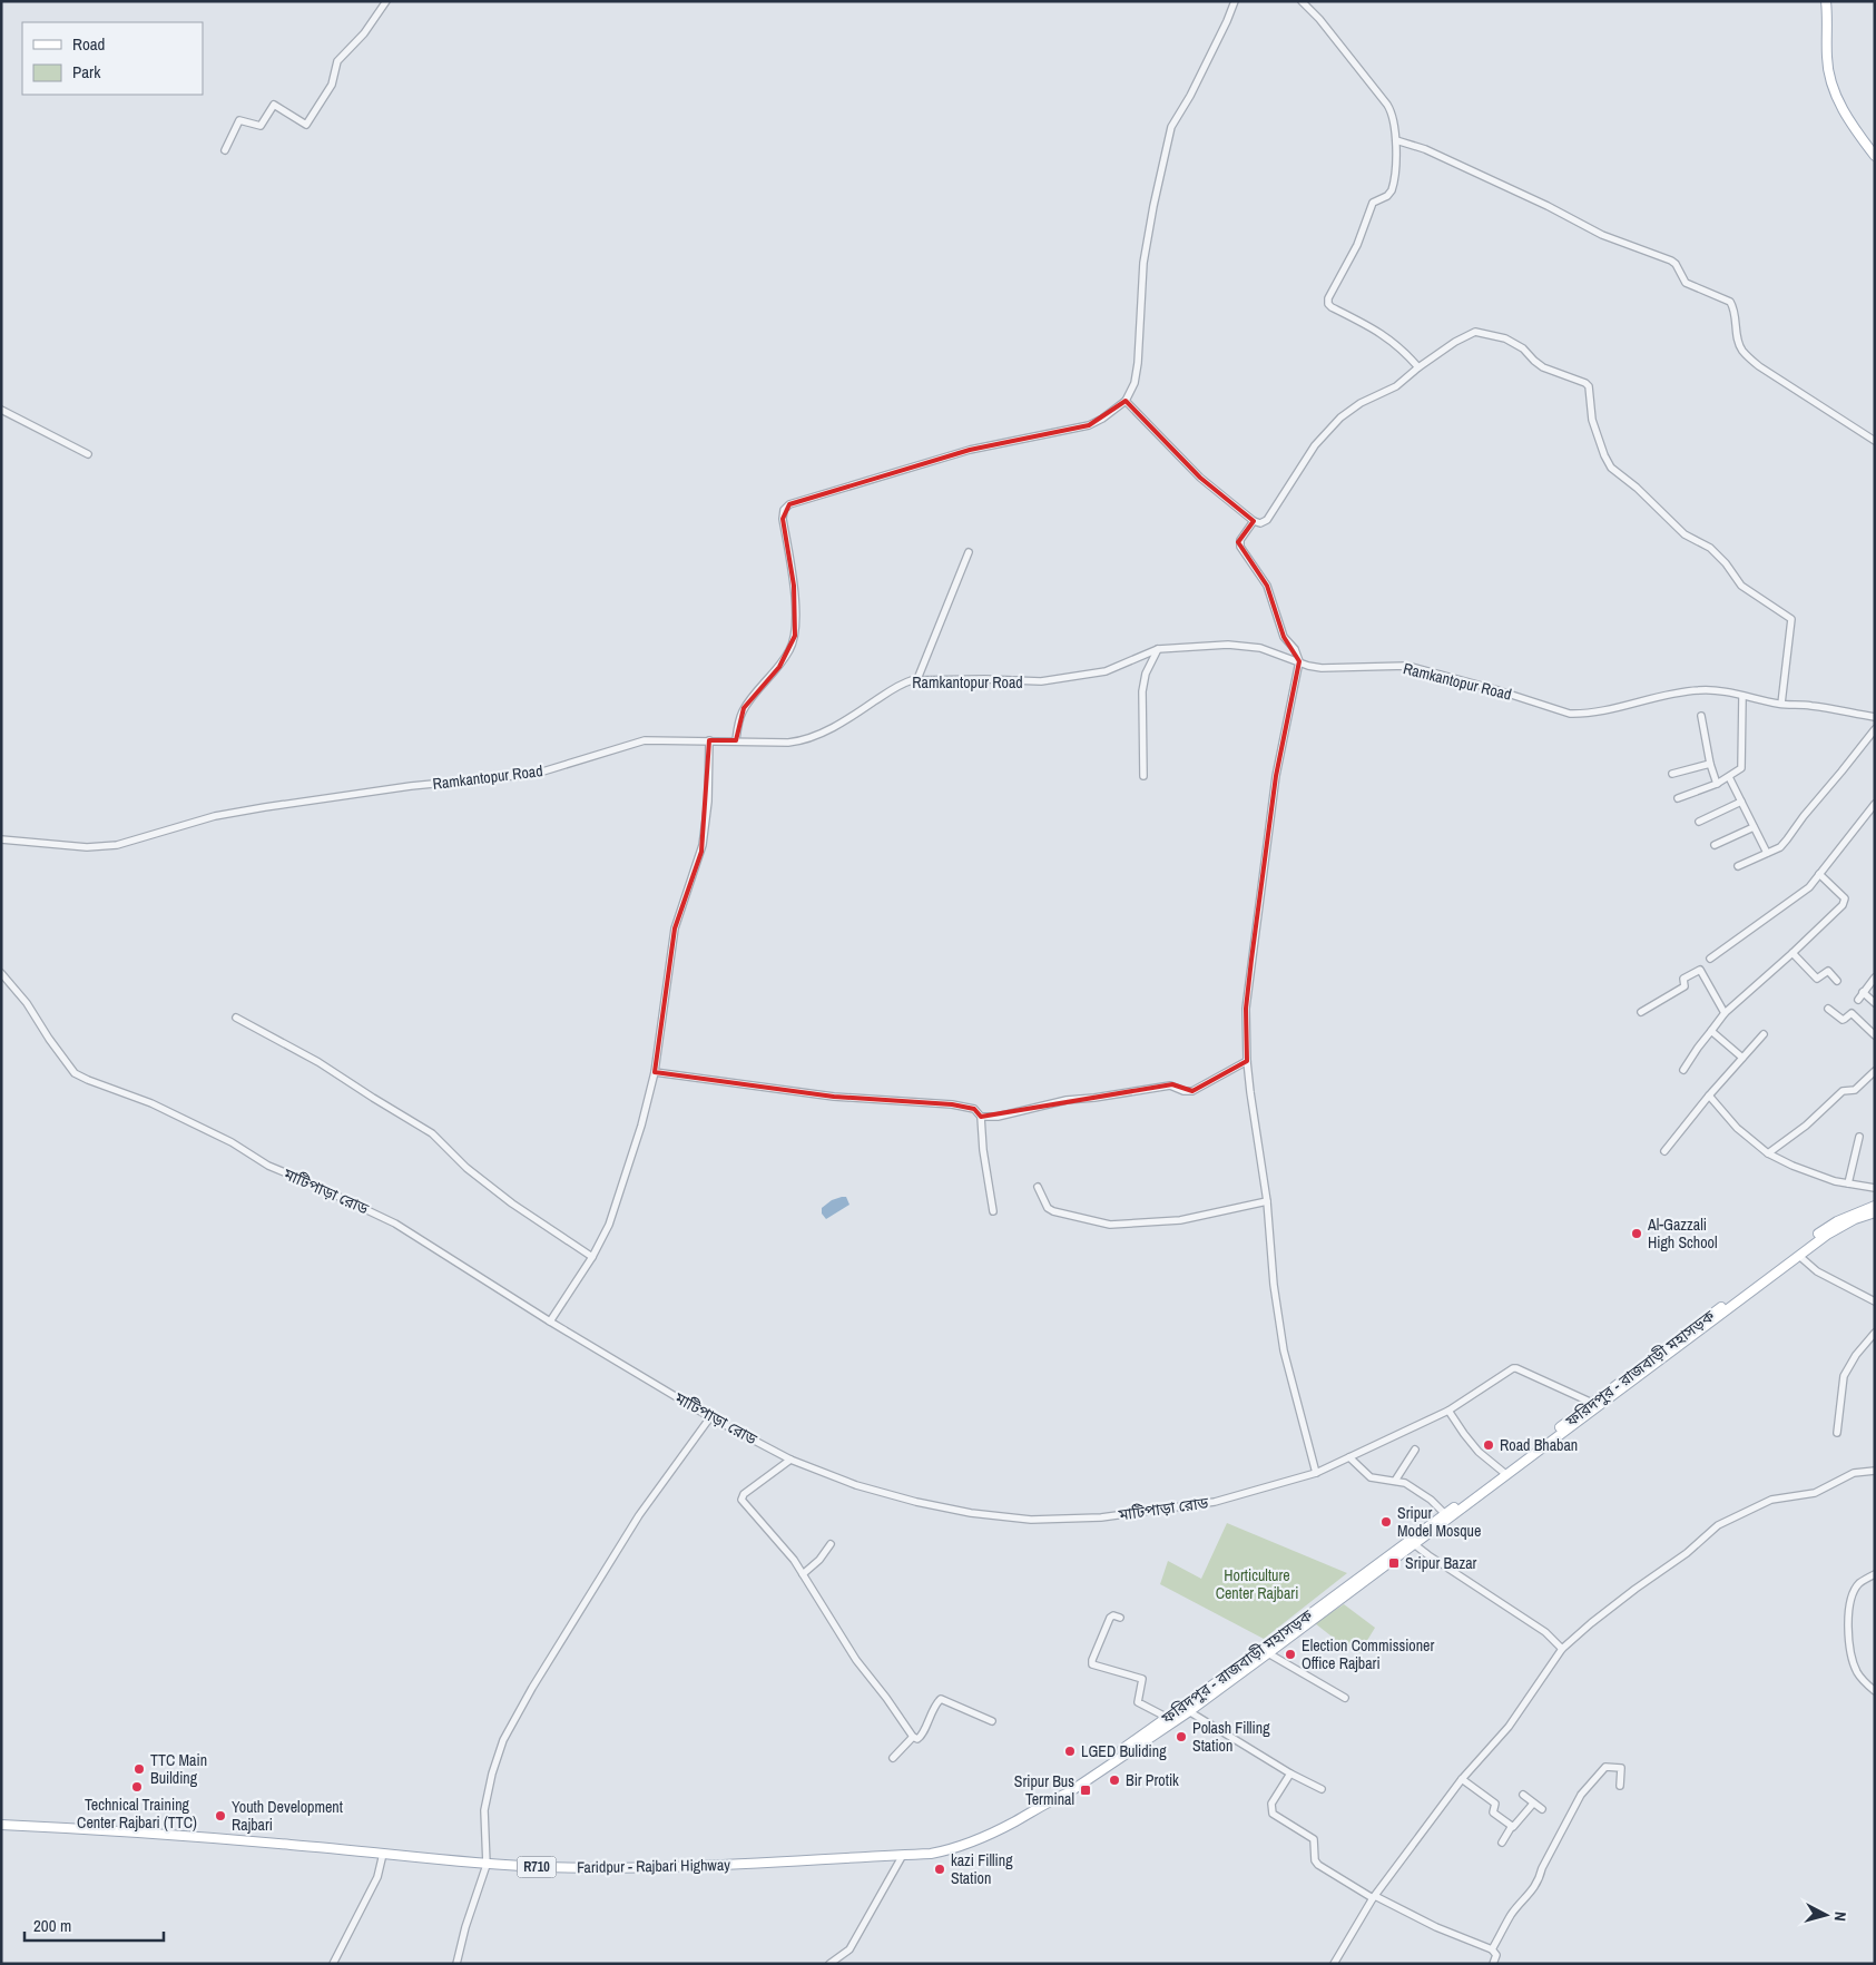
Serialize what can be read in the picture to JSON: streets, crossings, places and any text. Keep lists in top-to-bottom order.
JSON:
{
  "streets": {
    "main road": ["ফরিদপুর - রাজবাড়ী মহাসড়ক", "Faridpur - Rajbari Highway", "R710"],
    "street": ["Ramkantopur Road", "মাটিপাড়া রোড"]
  },
  "crossings": [
    ["মাটিপাড়া রোড", "ফরিদপুর - রাজবাড়ী মহাসড়ক"],
    ["ফরিদপুর - রাজবাড়ী মহাসড়ক", "Faridpur - Rajbari Highway"]
  ],
  "parks": ["Horticulture Center Rajbari"],
  "places": {
    "other": [
      "Al-Gazzali High School",
      "Road Bhaban",
      "Sripur Model Mosque",
      "Election Commissioner Office Rajbari",
      "Polash Filling Station",
      "LGED Buliding",
      "TTC Main Building",
      "Bir Protik",
      "Technical Training Center Rajbari (TTC)",
      "Youth Development Rajbari",
      "kazi Filling Station"
    ],
    "transit": ["Sripur Bazar", "Sripur Bus Terminal"]
  },
  "legend": ["Road", "Park"],
  "scale_bar": "200 m",
  "north": "right"
}
